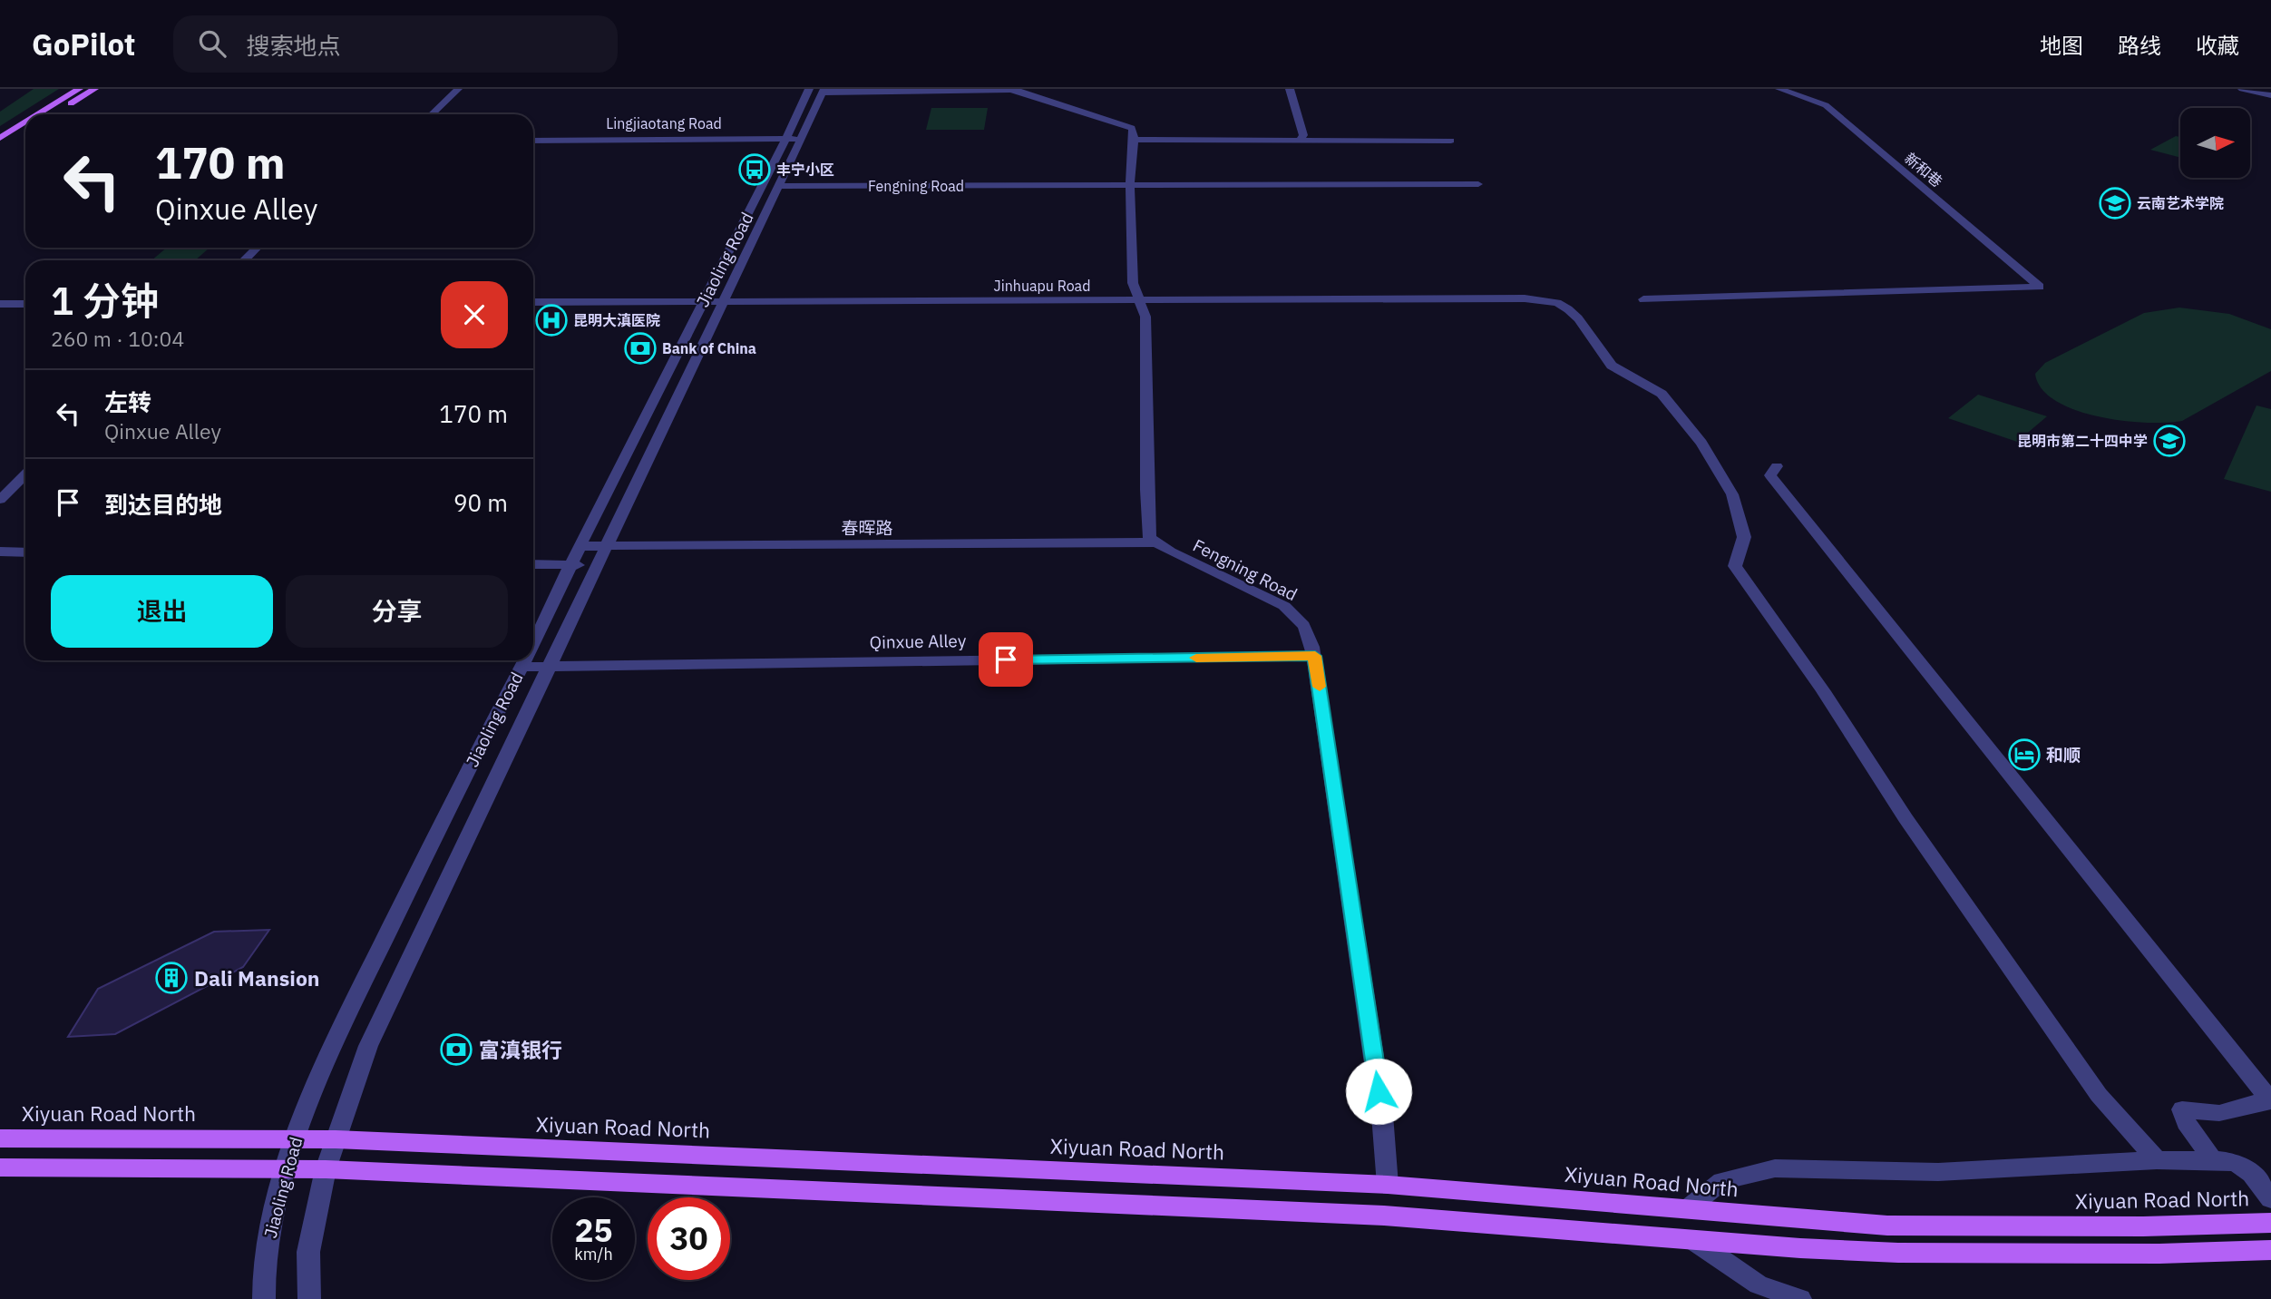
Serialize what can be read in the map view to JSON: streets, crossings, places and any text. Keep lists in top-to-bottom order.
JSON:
{
  "streets": {
    "main road": ["Xiyuan Road North"],
    "street": [
      "Lingjiaotang Road",
      "新和巷",
      "Fengning Road",
      "Jiaoling Road",
      "Jinhuapu Road",
      "春晖路",
      "Qinxue Alley"
    ]
  },
  "crossings": [
    ["Lingjiaotang Road", "Jiaoling Road"],
    ["Fengning Road", "Jiaoling Road"],
    ["Fengning Road", "春晖路"],
    ["Fengning Road", "Qinxue Alley"],
    ["Fengning Road", "Xiyuan Road North"],
    ["Jiaoling Road", "Jinhuapu Road"],
    ["Jiaoling Road", "春晖路"],
    ["Jiaoling Road", "Qinxue Alley"],
    ["Jiaoling Road", "Xiyuan Road North"]
  ],
  "places": {
    "bus stop": ["丰宁小区"],
    "school or university": ["云南艺术学院", "昆明市第二十四中学"],
    "hospital": ["昆明大滇医院"],
    "bank": ["Bank of China", "富滇银行"],
    "hotel": ["和顺"],
    "building": ["Dali Mansion"]
  },
  "north": "right",
  "page": {
    "header": "GoPilot",
    "search": "搜索地点",
    "nav": ["地图", "路线", "收藏"],
    "turn": ["170 m", "Qinxue Alley"],
    "heading": ["1 分钟", "260 m · 10:04"],
    "list": [
      {
        "name": "左转",
        "note": "Qinxue Alley",
        "value": "170 m"
      },
      {
        "name": "到达目的地",
        "value": "90 m"
      }
    ],
    "buttons": ["退出", "分享"],
    "speed": "25 km/h",
    "limit": "30"
  }
}
